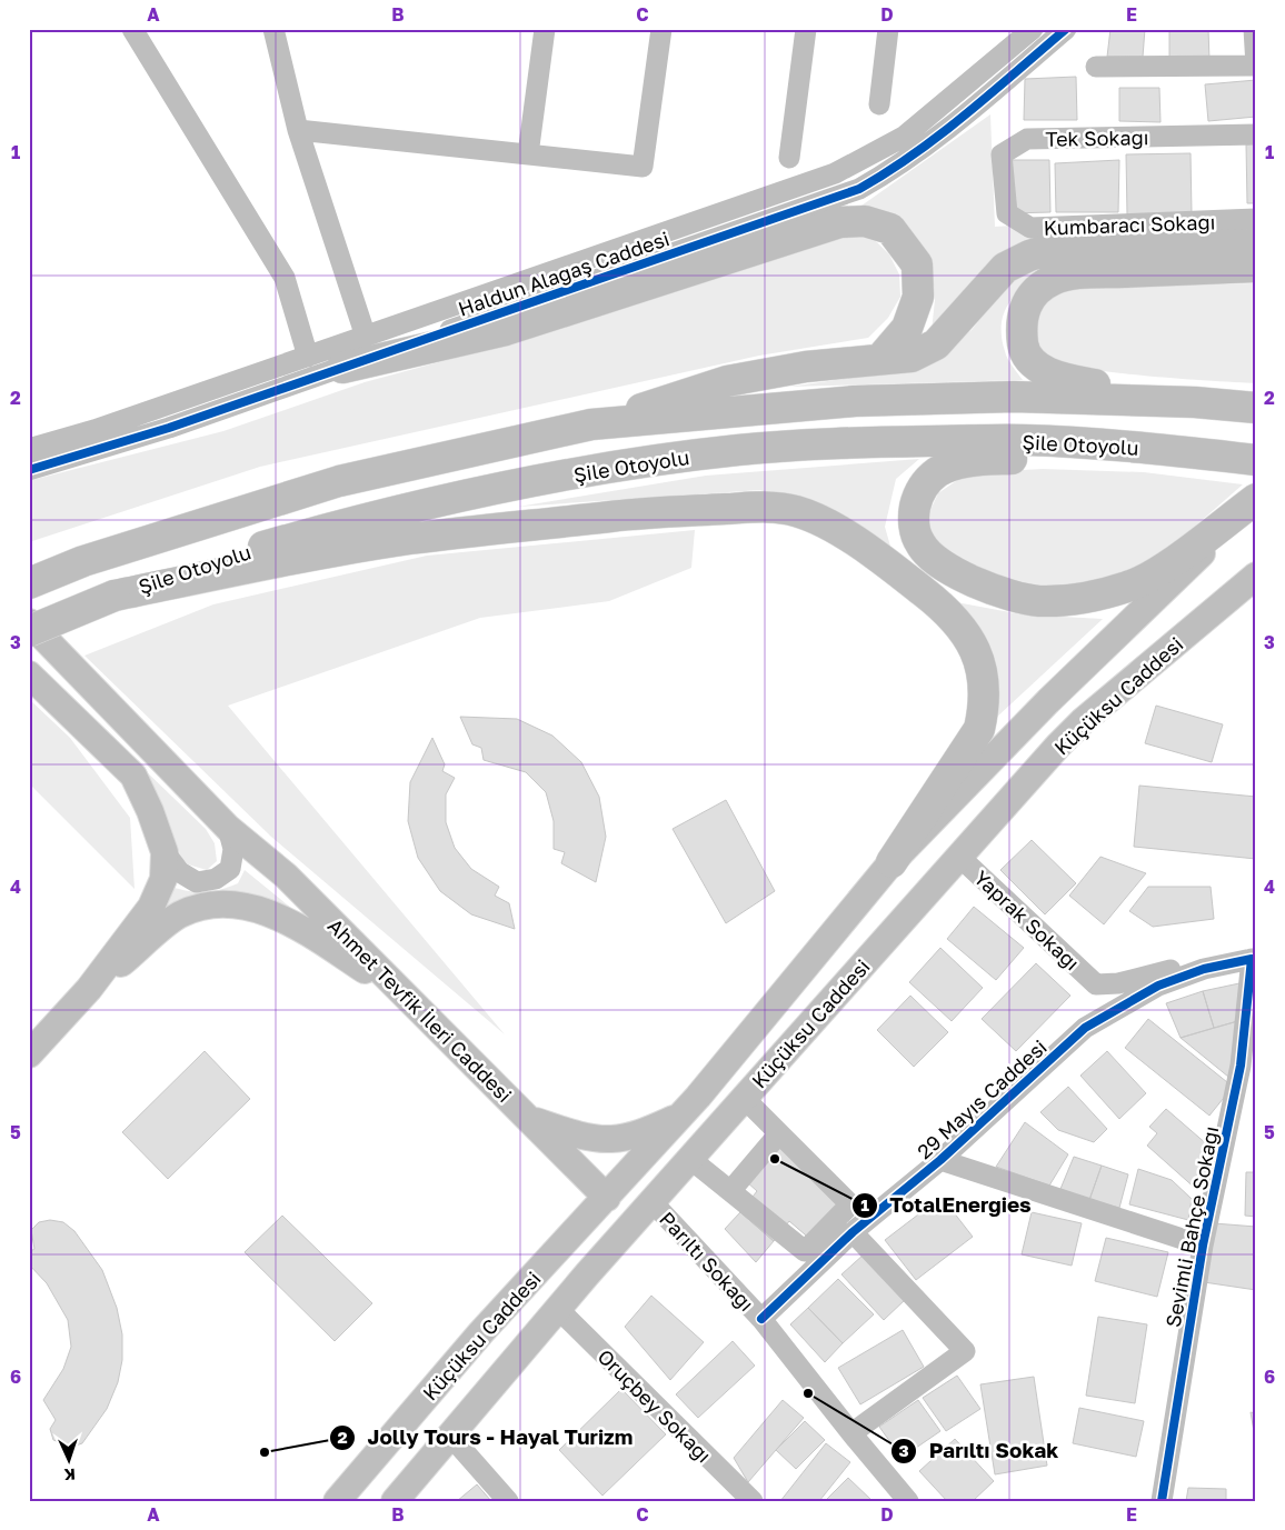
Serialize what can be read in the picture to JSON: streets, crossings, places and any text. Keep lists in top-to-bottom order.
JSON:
{
  "streets": {
    "highway": ["Şile Otoyolu"],
    "main road": ["Küçüksu Caddesi", "Ahmet Tevfik İleri Caddesi"],
    "street": [
      "Tek Sokağı",
      "Kumbaracı Sokağı",
      "Haldun Alagaş Caddesi",
      "Yaprak Sokağı",
      "29 Mayıs Caddesi",
      "Sevimli Bahçe Sokağı",
      "Parıltı Sokağı",
      "Oruçbey Sokağı"
    ]
  },
  "crossings": [
    ["Tek Sokağı", "Kumbaracı Sokağı"],
    ["Küçüksu Caddesi", "Yaprak Sokağı"],
    ["Küçüksu Caddesi", "Ahmet Tevfik İleri Caddesi"],
    ["Küçüksu Caddesi", "Parıltı Sokağı"],
    ["Küçüksu Caddesi", "Oruçbey Sokağı"],
    ["29 Mayıs Caddesi", "Sevimli Bahçe Sokağı"],
    ["29 Mayıs Caddesi", "Parıltı Sokağı"]
  ],
  "places": ["TotalEnergies", "Parıltı Sokak", "Jolly Tours - Hayal Turizm"],
  "north": "bottom",
  "grid": {
    "columns": [
      "A",
      "B",
      "C",
      "D",
      "E"
    ],
    "rows": [
      "1",
      "2",
      "3",
      "4",
      "5",
      "6"
    ]
  }
}
